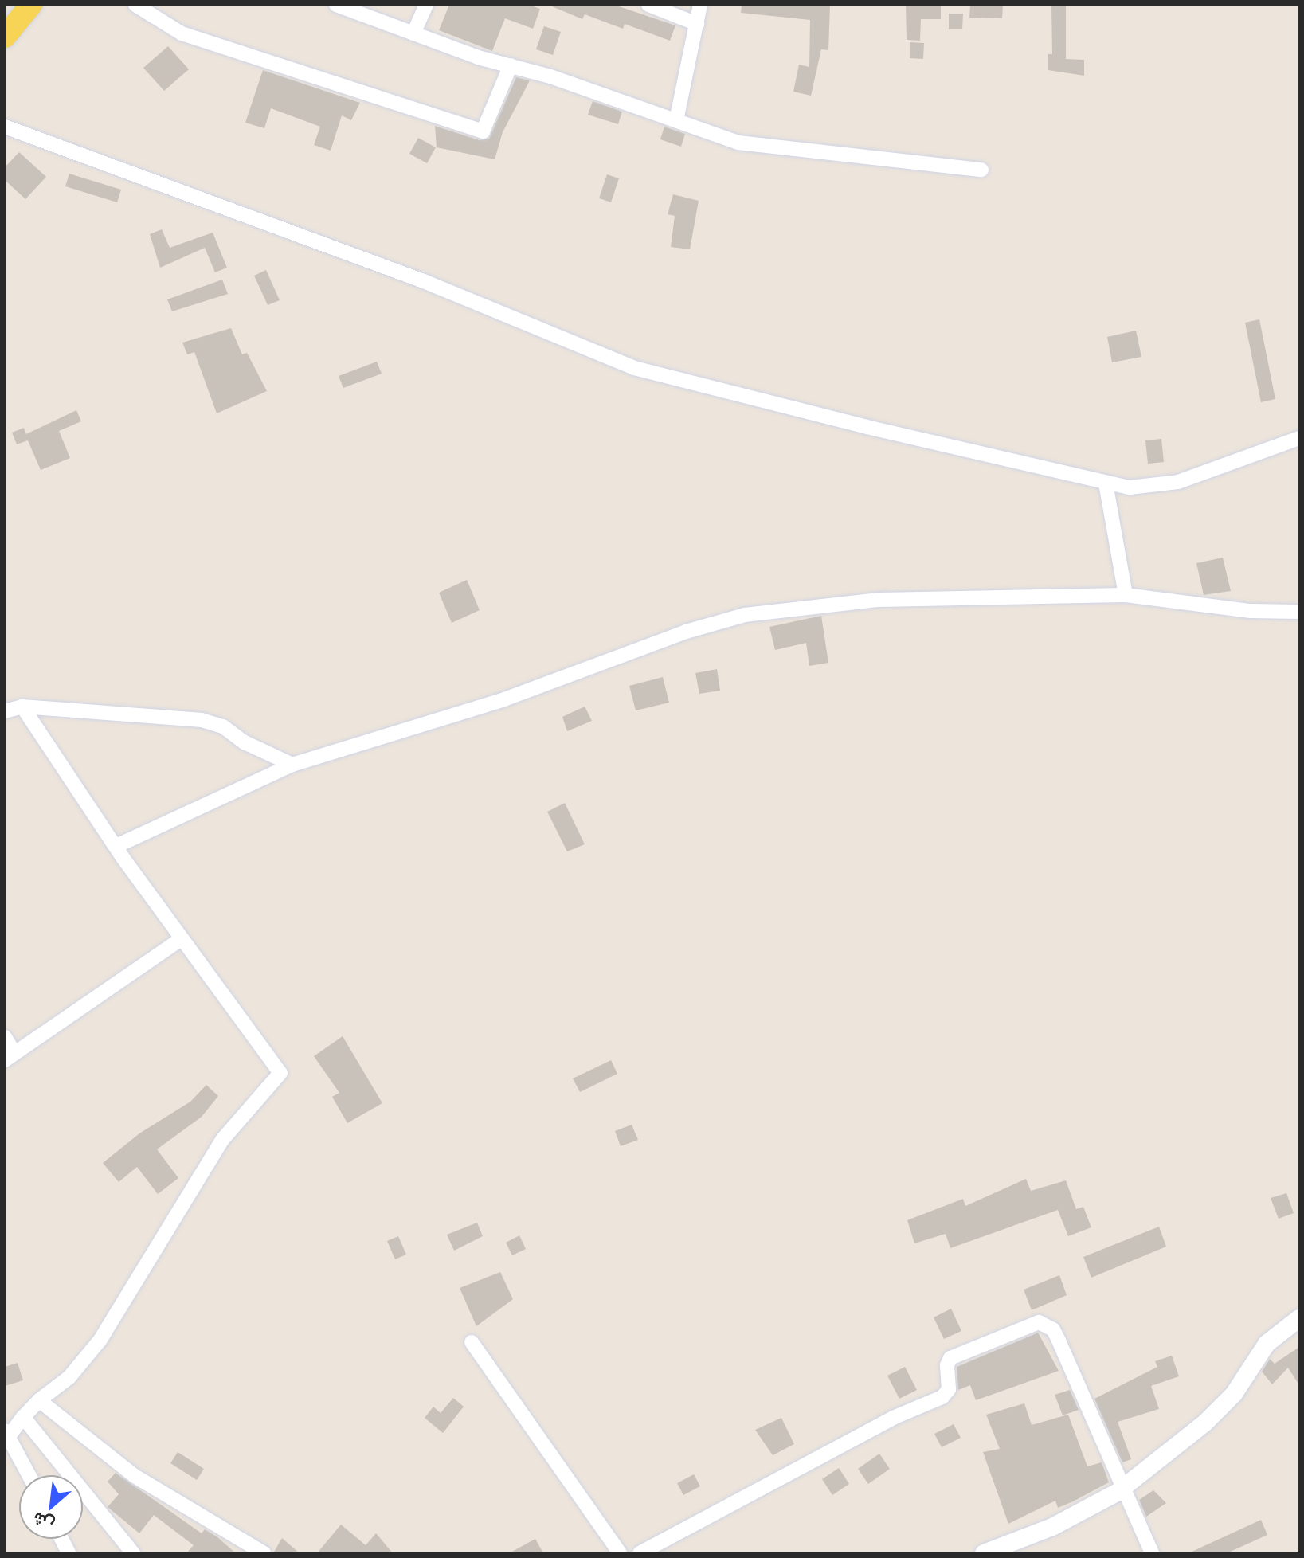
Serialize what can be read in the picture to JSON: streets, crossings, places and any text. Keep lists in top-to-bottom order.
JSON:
{
  "north": "bottom left"
}
